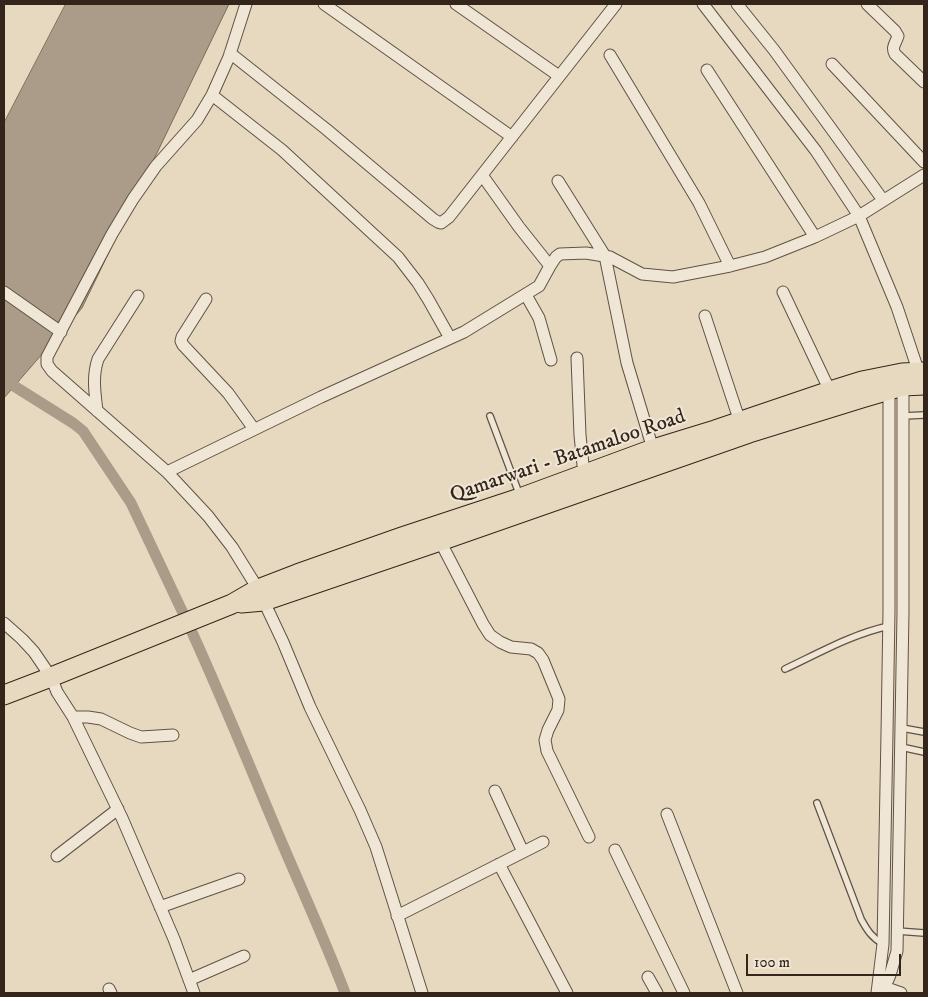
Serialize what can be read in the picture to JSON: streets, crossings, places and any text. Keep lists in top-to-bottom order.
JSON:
{
  "streets": {
    "main road": ["Qamarwari - Batamaloo Road"]
  },
  "scale_bar": "100 m"
}
